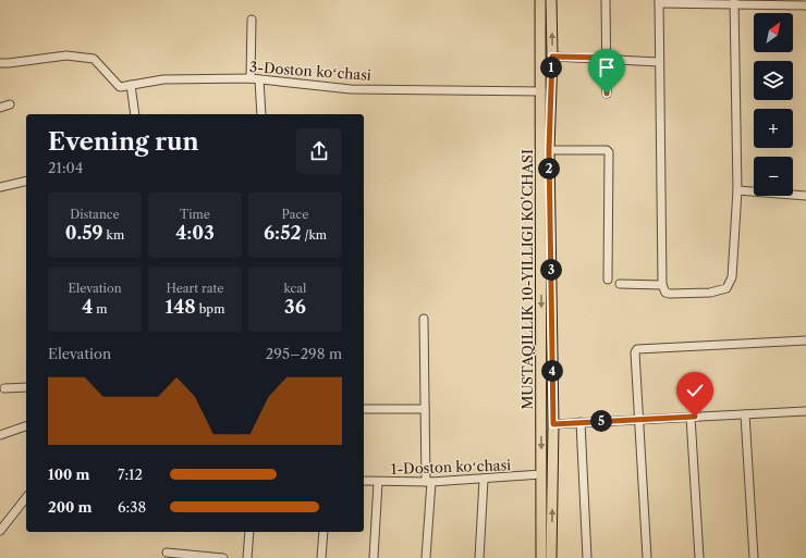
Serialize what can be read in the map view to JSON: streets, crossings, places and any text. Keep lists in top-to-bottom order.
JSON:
{
  "streets": {
    "main road": ["MUSTAQILLIK 10-YILLIGI KO'CHASI"],
    "street": ["3-Doston koʻchasi", "1-Doston koʻchasi"]
  },
  "crossings": [
    ["3-Doston koʻchasi", "MUSTAQILLIK 10-YILLIGI KO'CHASI"],
    ["MUSTAQILLIK 10-YILLIGI KO'CHASI", "1-Doston koʻchasi"]
  ],
  "north": "top right",
  "page": {
    "map_buttons": ["+", "−"],
    "pins": [
      "1",
      "2",
      "3",
      "4",
      "5"
    ],
    "heading": ["Evening run", "21:04"],
    "stats": [
      ["Distance", "0.59 km"],
      ["Time", "4:03"],
      ["Pace", "6:52 /km"],
      ["Elevation", "4 m"],
      ["Heart rate", "148 bpm"],
      ["kcal", "36"]
    ],
    "chart": ["Elevation", "295–298 m"],
    "list": [
      {
        "name": "100 m",
        "note": "7:12"
      },
      {
        "name": "200 m",
        "note": "6:38"
      }
    ]
  }
}
